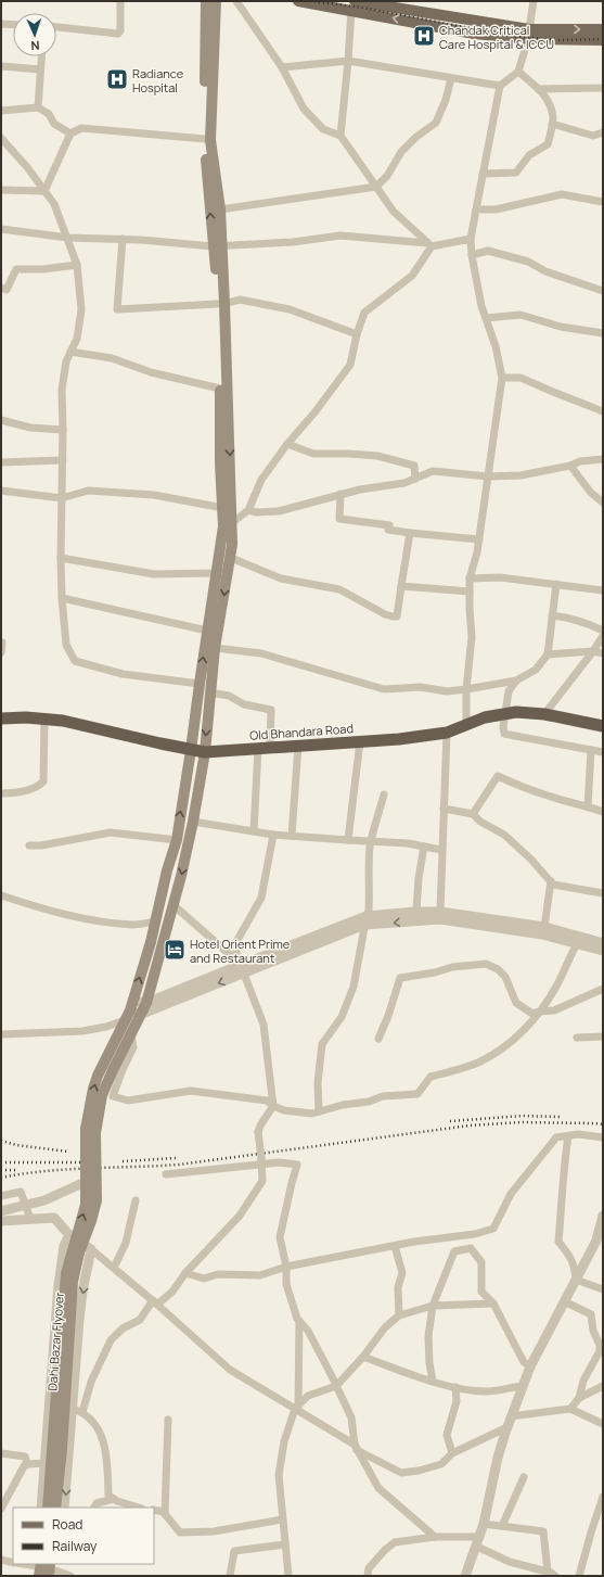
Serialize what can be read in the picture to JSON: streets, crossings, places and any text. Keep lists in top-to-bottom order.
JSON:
{
  "streets": {
    "highway": ["Old Bhandara Road"],
    "main road": ["Dahi Bazar Flyover"]
  },
  "crossings": [
    ["Old Bhandara Road", "Dahi Bazar Flyover"]
  ],
  "places": {
    "hospital": ["Chandak Critical Care Hospital & ICCU", "Radiance Hospital"],
    "hotel": ["Hotel Orient Prime and Restaurant"]
  },
  "legend": ["Road", "Railway"],
  "north": "bottom"
}
